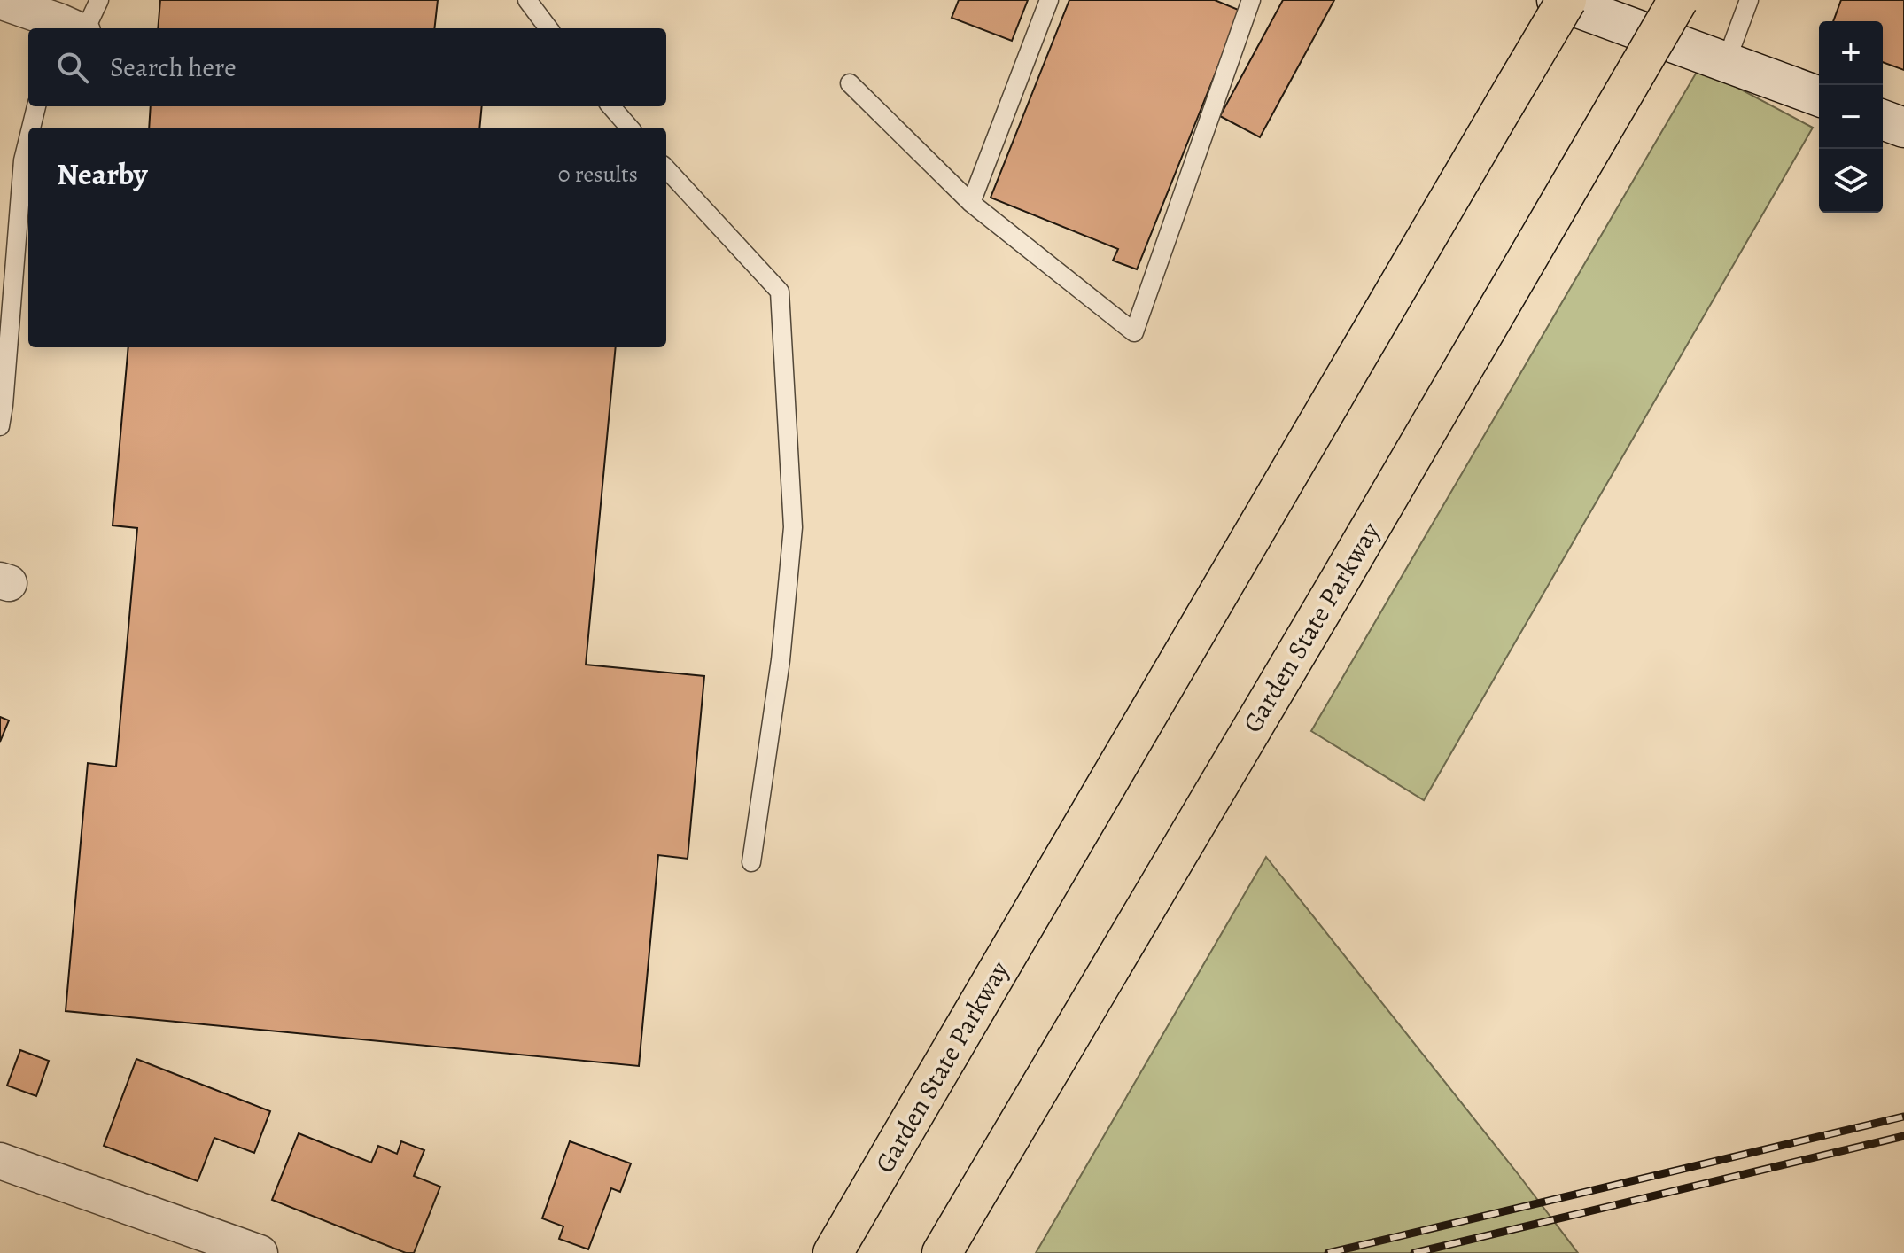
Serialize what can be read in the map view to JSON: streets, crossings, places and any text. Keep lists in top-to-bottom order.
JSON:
{
  "streets": {
    "highway": ["Garden State Parkway"]
  },
  "page": {
    "map_buttons": ["+", "−"],
    "search": "Search here",
    "heading": ["Nearby", "0 results"]
  }
}
